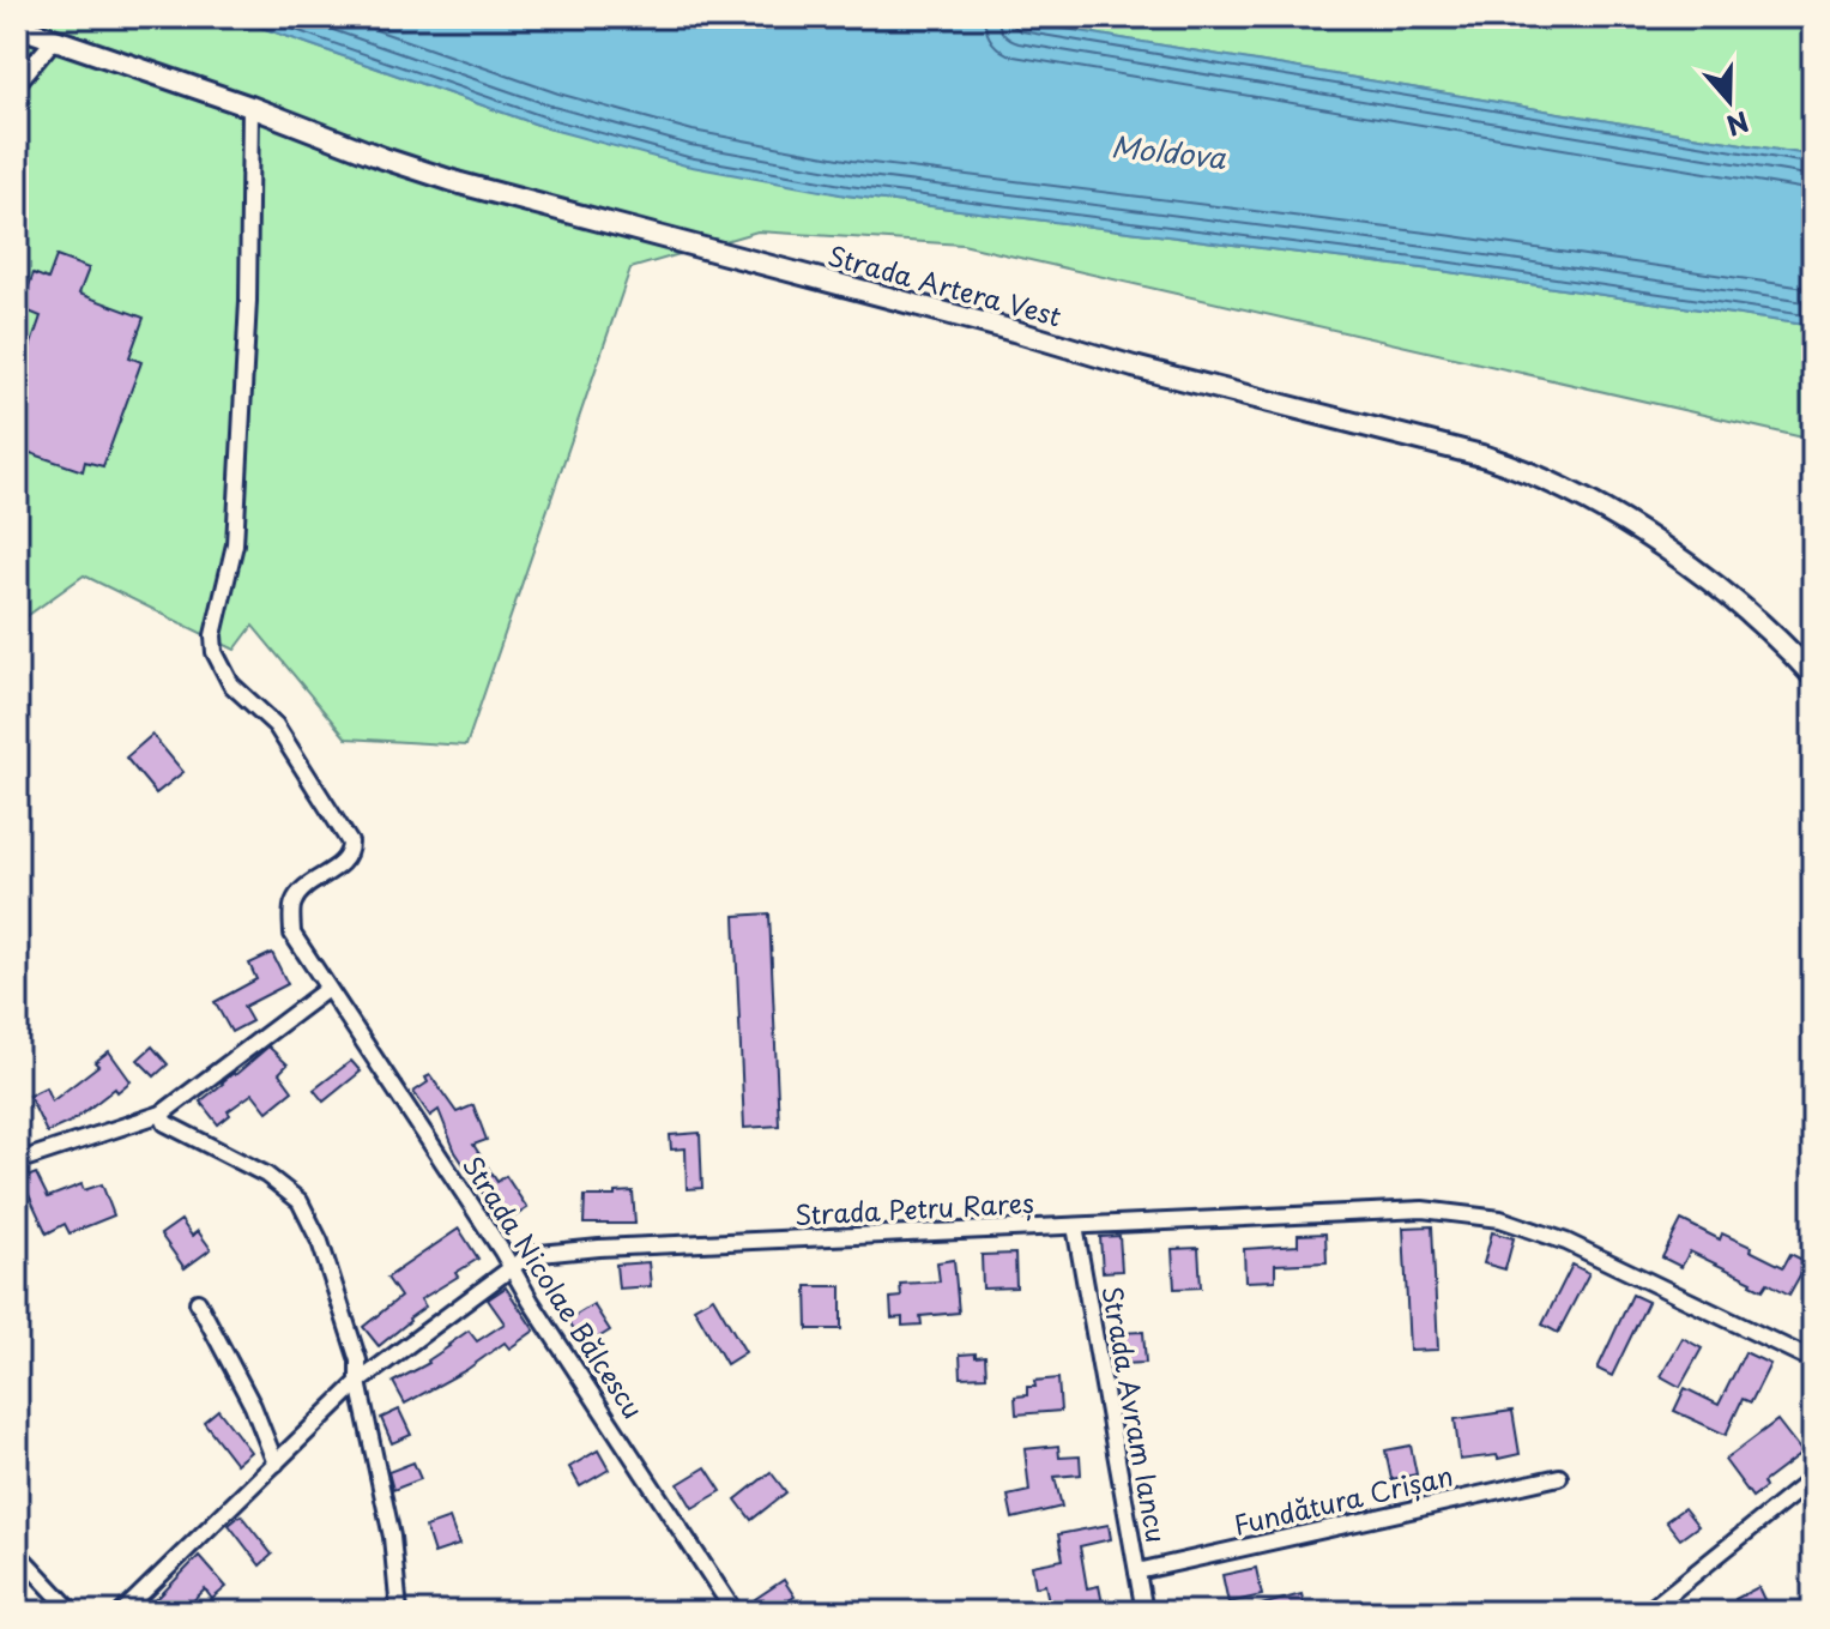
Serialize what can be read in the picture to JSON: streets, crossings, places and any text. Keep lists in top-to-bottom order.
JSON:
{
  "streets": {
    "main road": ["Strada Artera Vest"],
    "street": [
      "Strada Petru Rareș",
      "Strada Nicolae Bălcescu",
      "Strada Avram Iancu",
      "Fundătura Crișan"
    ]
  },
  "crossings": [
    ["Strada Artera Vest", "Strada Nicolae Bălcescu"],
    ["Strada Petru Rareș", "Strada Nicolae Bălcescu"],
    ["Strada Petru Rareș", "Strada Avram Iancu"],
    ["Strada Avram Iancu", "Fundătura Crișan"]
  ],
  "water": ["Moldova"],
  "north": "bottom"
}
